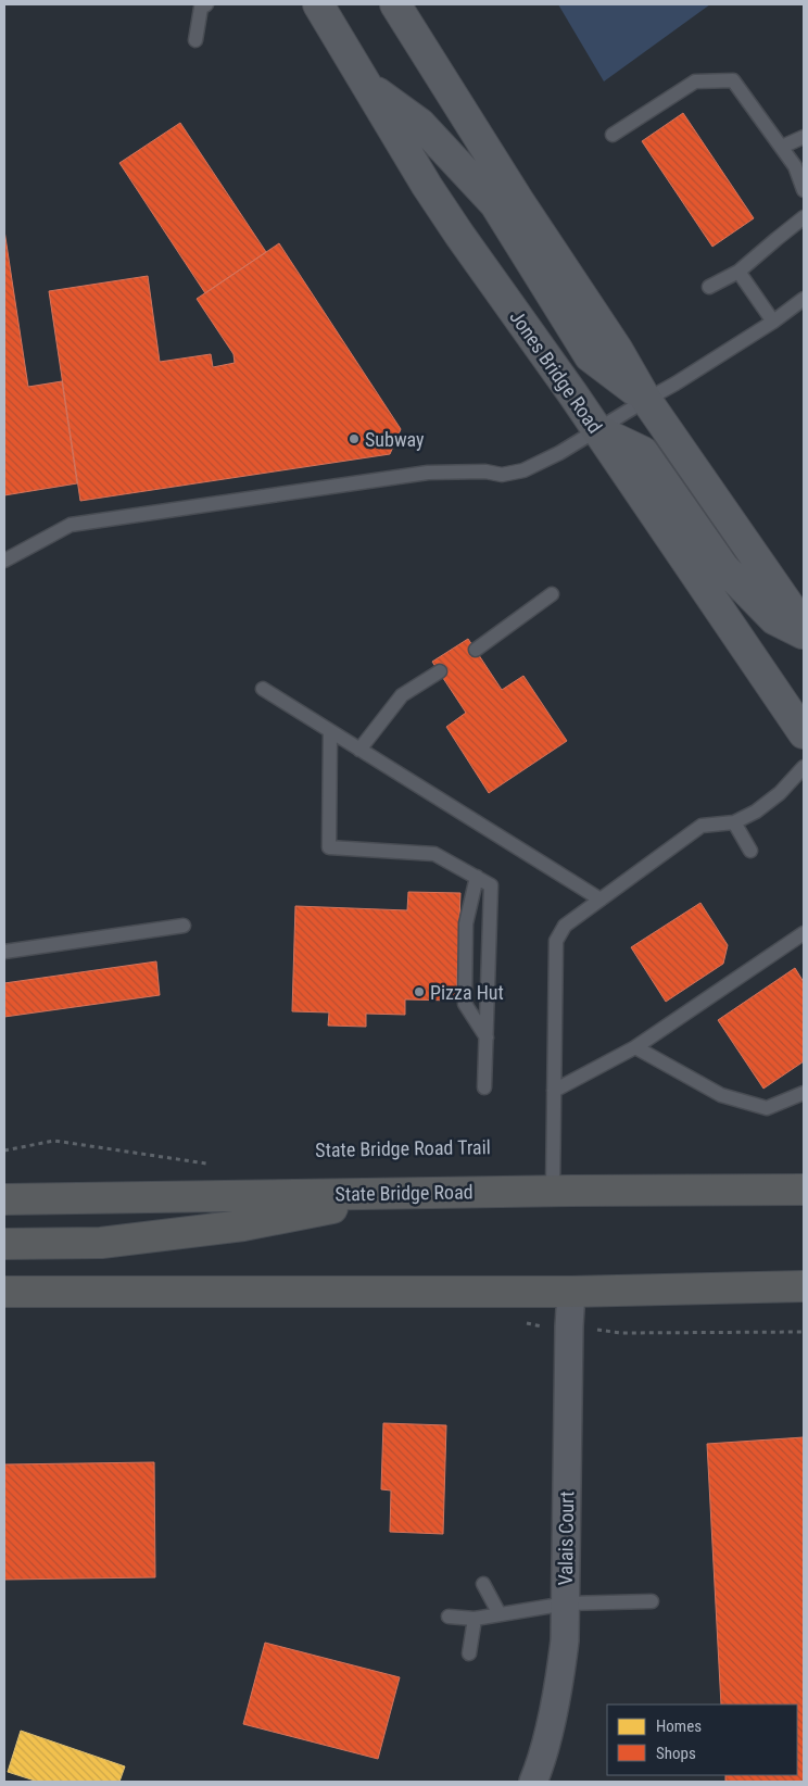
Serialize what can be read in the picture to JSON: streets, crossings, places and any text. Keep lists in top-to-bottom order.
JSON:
{
  "streets": {
    "highway": ["State Bridge Road"],
    "main road": ["Jones Bridge Road"],
    "street": ["Valais Court"]
  },
  "places": ["Subway", "Pizza Hut"],
  "legend": ["Homes", "Shops"]
}
